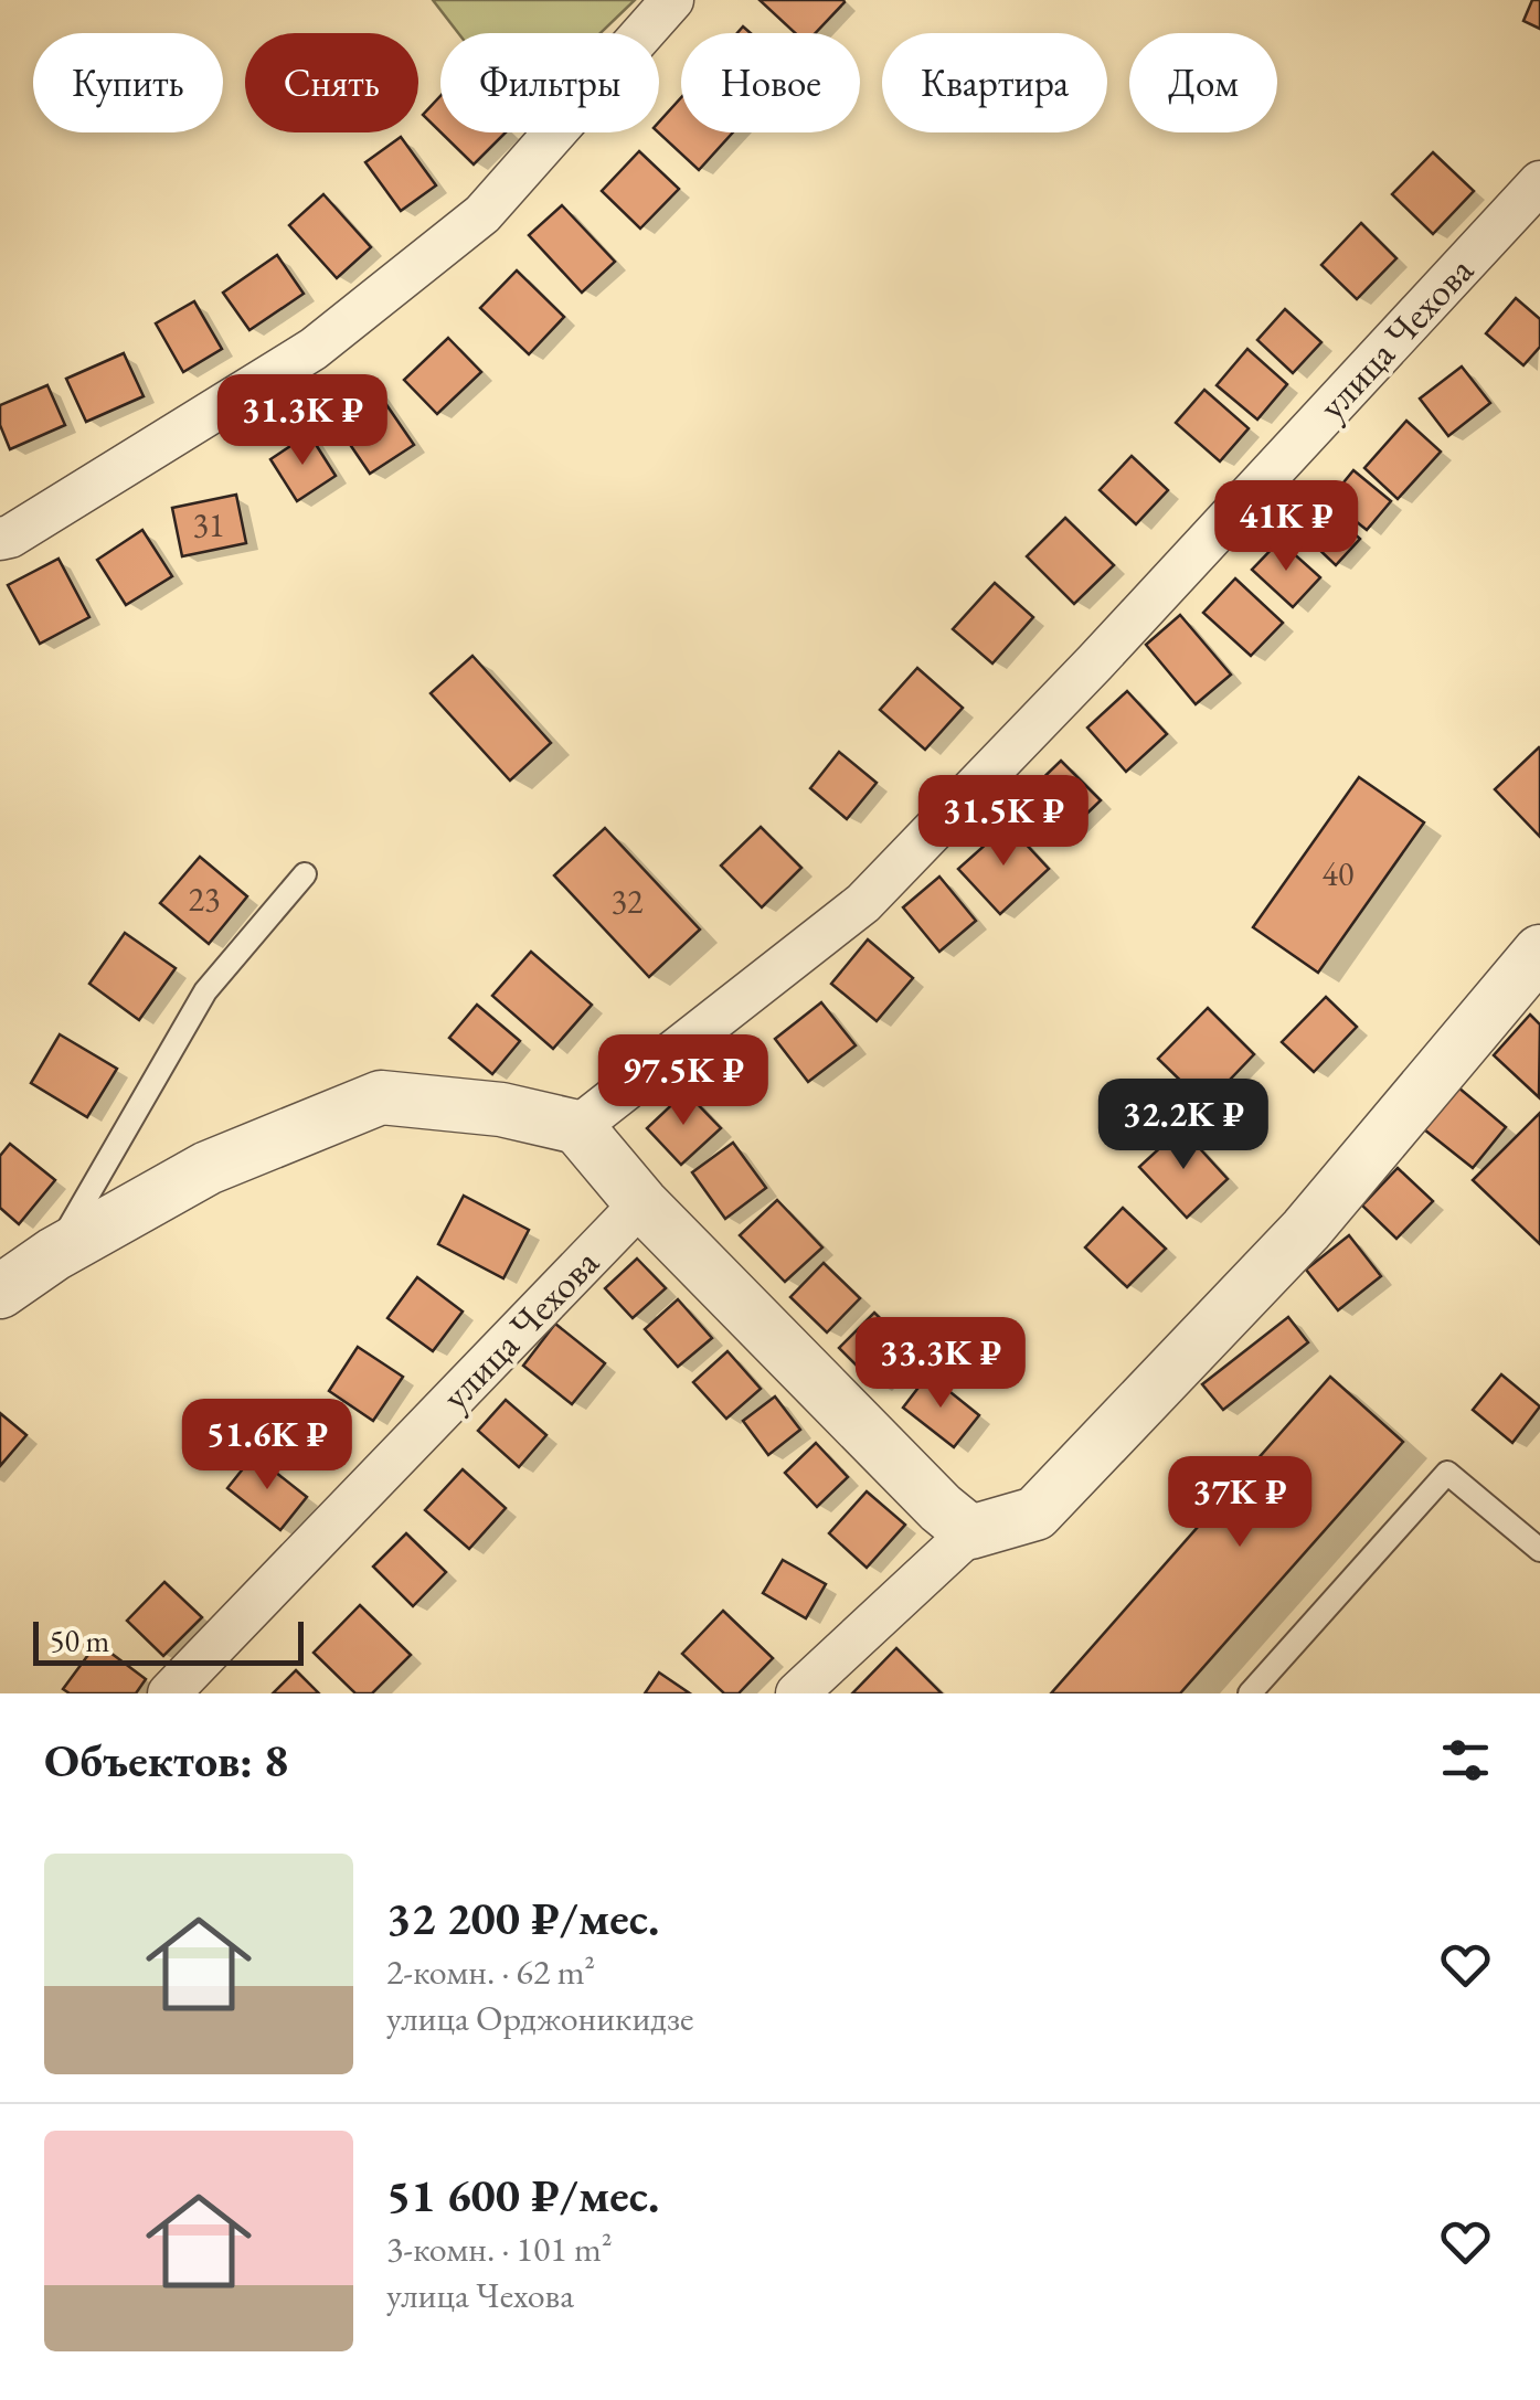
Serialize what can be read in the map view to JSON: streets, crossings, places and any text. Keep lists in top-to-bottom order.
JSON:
{
  "streets": {
    "street": ["улица Чехова"]
  },
  "house_numbers": [
    "31",
    "40",
    "23",
    "32"
  ],
  "scale_bar": "50 m",
  "page": {
    "chip": [
      "Купить",
      "Снять",
      "Фильтры",
      "Новое",
      "Квартира",
      "Дом"
    ],
    "price": [
      "31.3K ₽",
      "41K ₽",
      "31.5K ₽",
      "97.5K ₽",
      "32.2K ₽",
      "33.3K ₽",
      "51.6K ₽",
      "37K ₽"
    ],
    "scale": "50 m",
    "heading": "Объектов: 8",
    "list": [
      {
        "name": "32 200 ₽/мес.",
        "note": "2-комн. · 62 m² · улица Орджоникидзе"
      },
      {
        "name": "51 600 ₽/мес.",
        "note": "3-комн. · 101 m² · улица Чехова"
      }
    ]
  }
}
